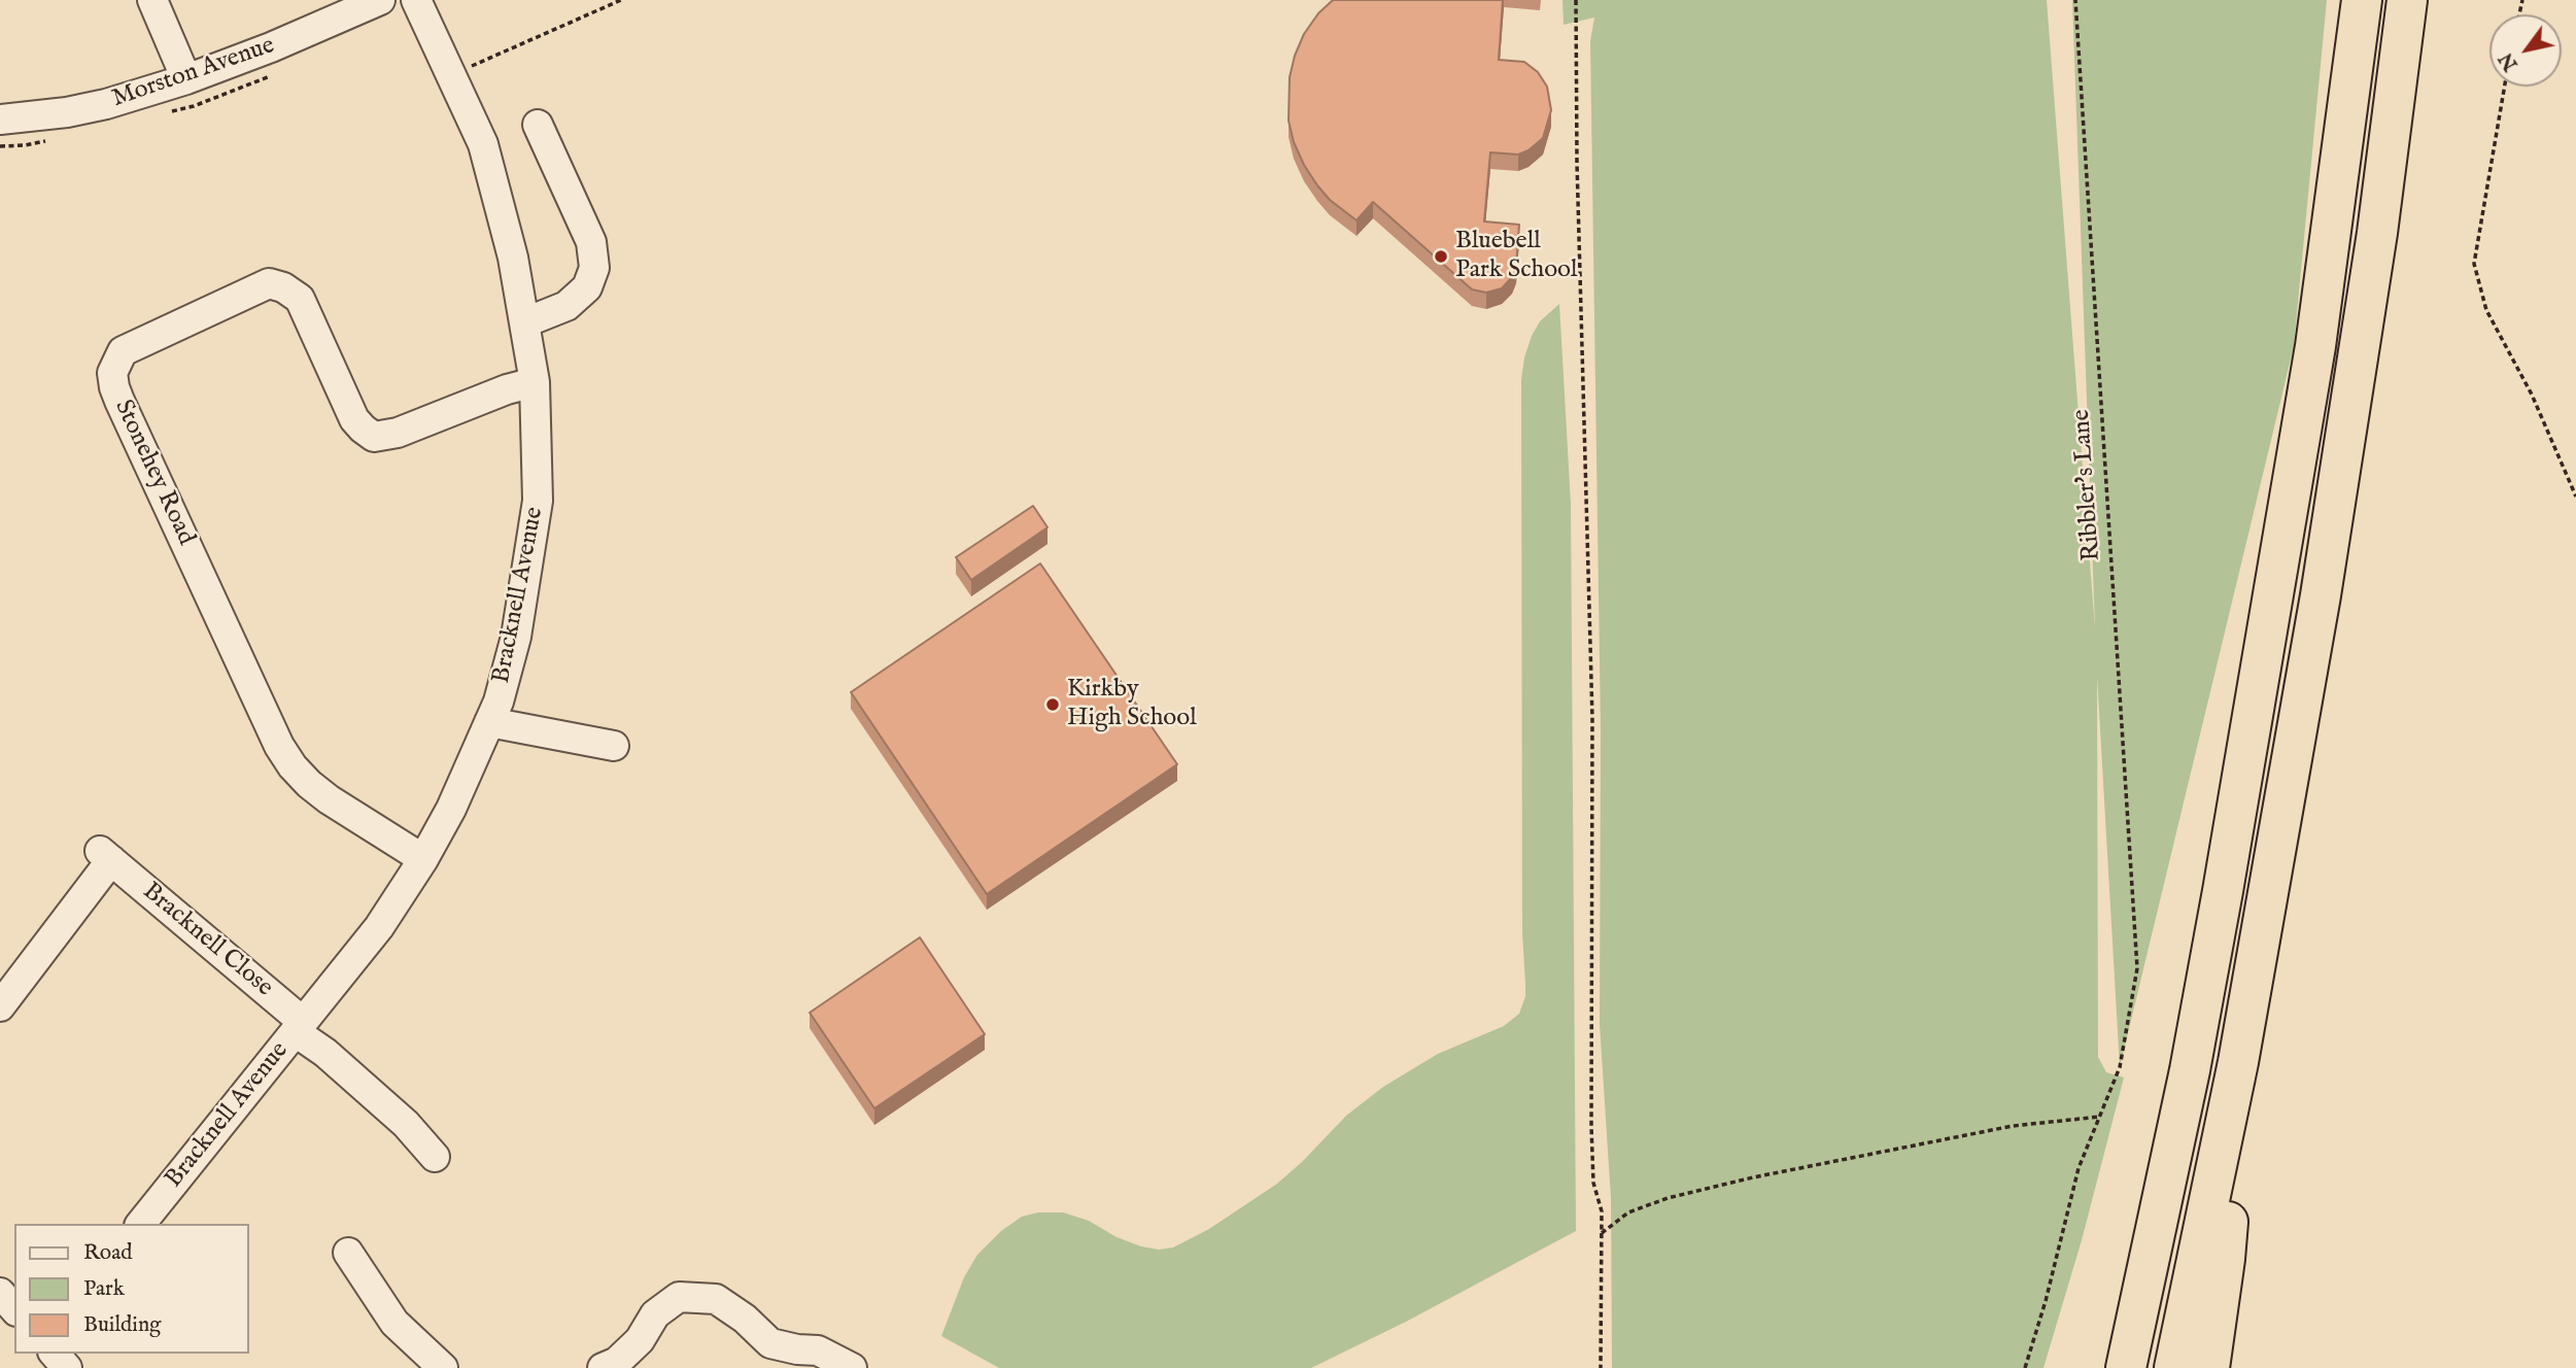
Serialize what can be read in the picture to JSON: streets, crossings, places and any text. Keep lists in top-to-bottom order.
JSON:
{
  "streets": {
    "street": [
      "Morston Avenue",
      "Stonehey Road",
      "Bracknell Avenue",
      "Bracknell Close"
    ],
    "path": ["Ribbler's Lane"]
  },
  "crossings": [
    ["Stonehey Road", "Bracknell Avenue"],
    ["Bracknell Avenue", "Bracknell Close"]
  ],
  "places": ["Bluebell Park School", "Kirkby High School"],
  "legend": ["Road", "Park", "Building"],
  "north": "bottom left"
}
